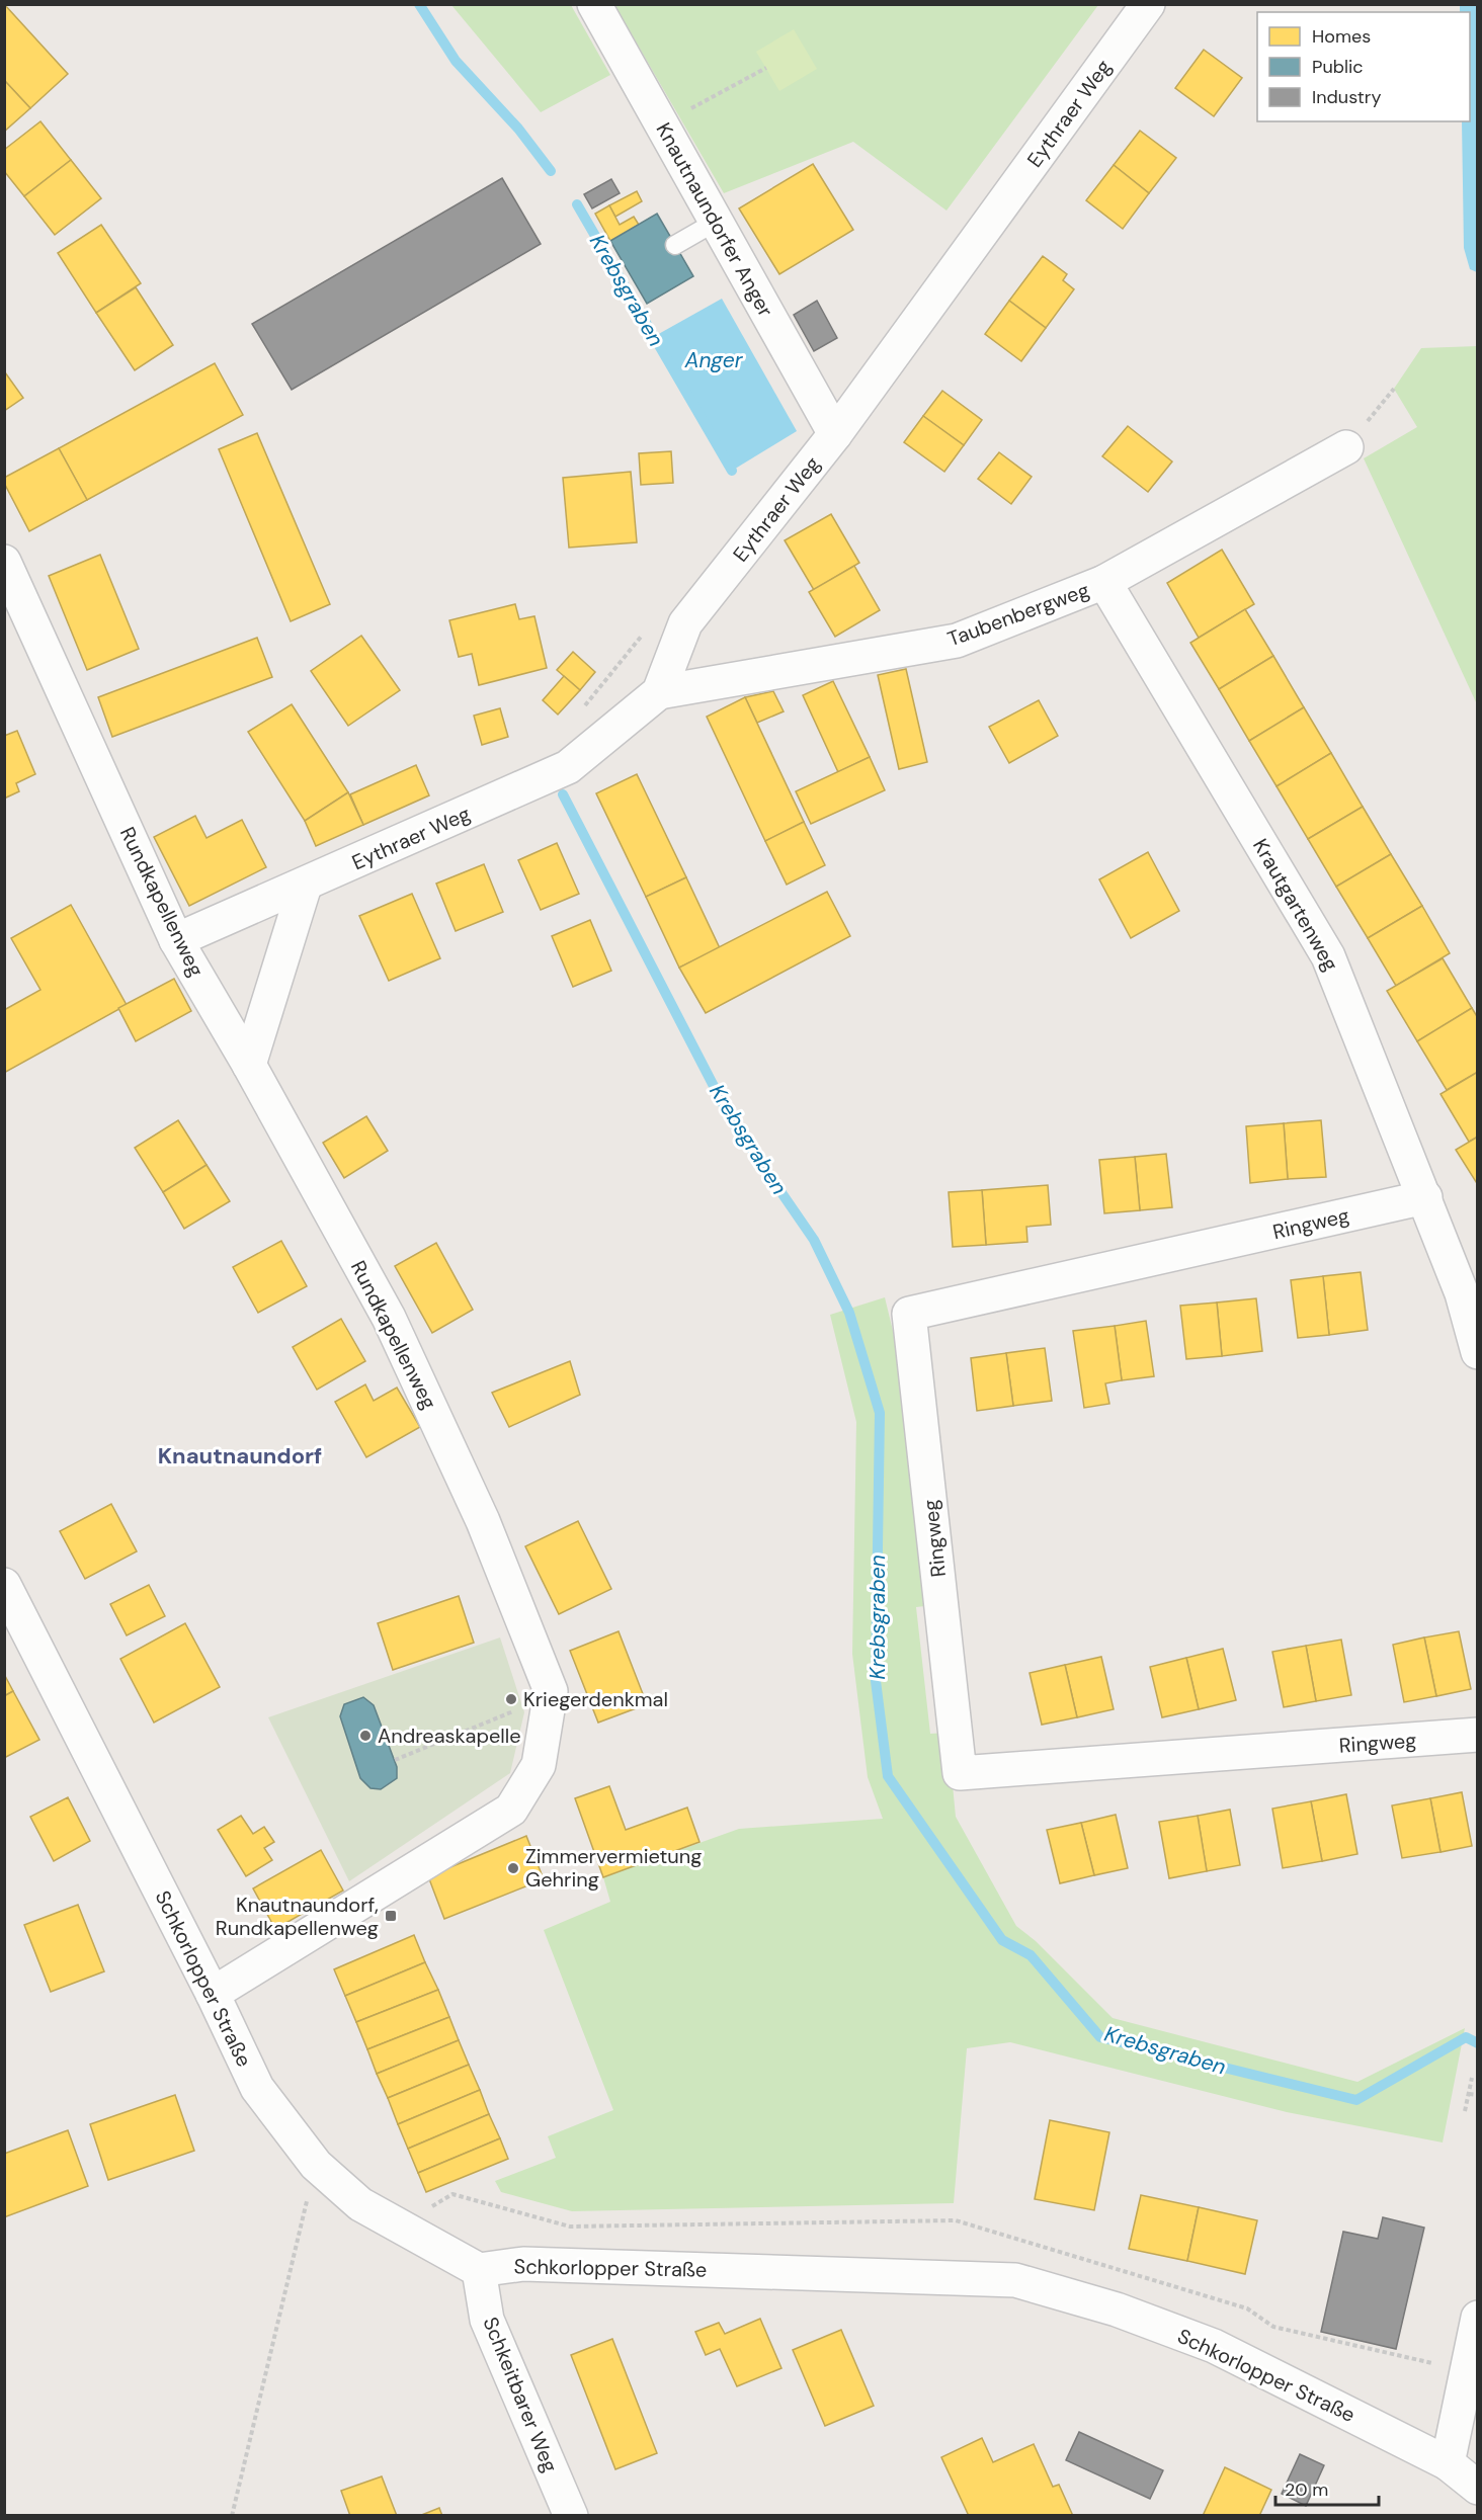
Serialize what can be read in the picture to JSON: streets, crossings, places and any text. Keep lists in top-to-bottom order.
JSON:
{
  "streets": {
    "street": [
      "Eythraer Weg",
      "Knautnaundorfer Anger",
      "Taubenbergweg",
      "Rundkapellenweg",
      "Krautgartenweg",
      "Ringweg",
      "Schkorlopper Straße",
      "Schkeitbarer Weg"
    ]
  },
  "crossings": [
    ["Eythraer Weg", "Knautnaundorfer Anger"],
    ["Eythraer Weg", "Taubenbergweg"],
    ["Eythraer Weg", "Rundkapellenweg"],
    ["Taubenbergweg", "Krautgartenweg"],
    ["Rundkapellenweg", "Schkorlopper Straße"],
    ["Krautgartenweg", "Ringweg"],
    ["Schkorlopper Straße", "Schkeitbarer Weg"]
  ],
  "districts": ["Knautnaundorf"],
  "water": ["Krebsgraben", "Anger"],
  "places": {
    "other": ["Kriegerdenkmal", "Andreaskapelle", "Zimmervermietung Gehring"],
    "transit": ["Knautnaundorf, Rundkapellenweg"]
  },
  "legend": ["Homes", "Public", "Industry"],
  "scale_bar": "20 m"
}
